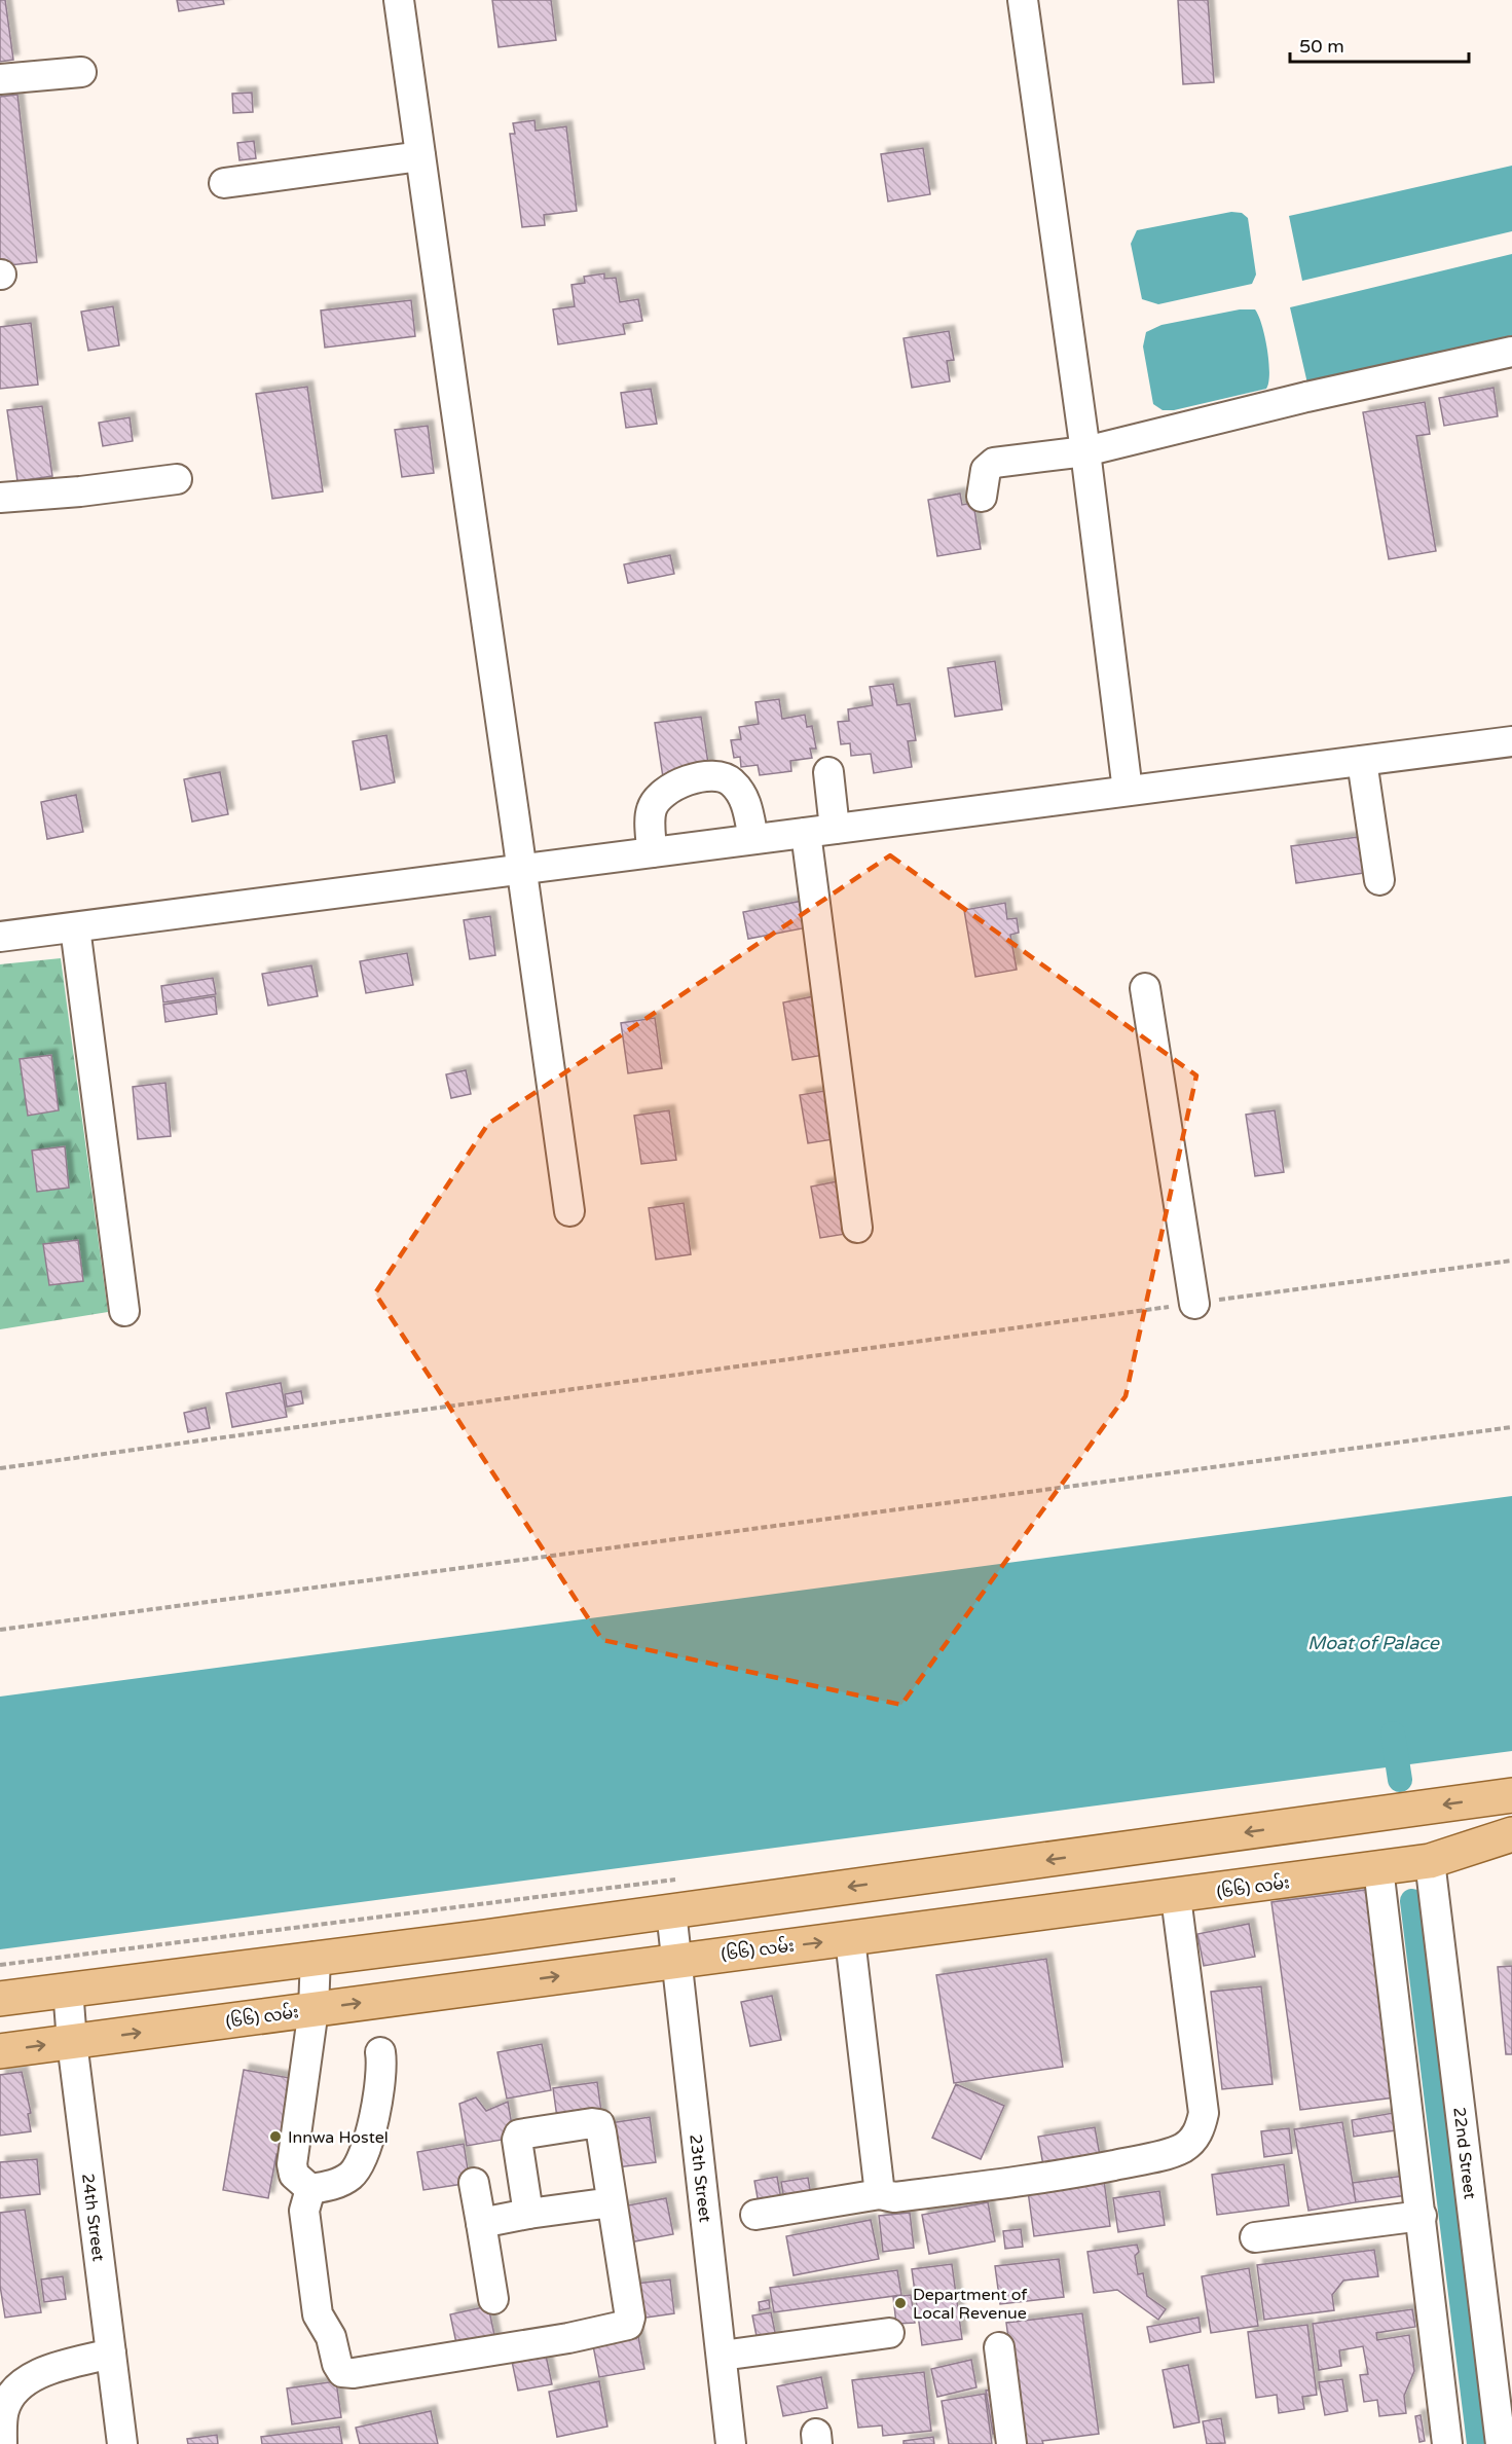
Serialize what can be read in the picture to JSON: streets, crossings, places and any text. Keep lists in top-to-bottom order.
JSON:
{
  "streets": {
    "main road": ["(၆၆) လမ်း"],
    "street": ["22nd Street", "23th Street", "24th Street"]
  },
  "crossings": [
    ["(၆၆) လမ်း", "22nd Street"],
    ["(၆၆) လမ်း", "23th Street"],
    ["(၆၆) လမ်း", "24th Street"]
  ],
  "water": ["Moat of Palace"],
  "places": ["Innwa Hostel", "Department of Local Revenue"],
  "scale_bar": "50 m"
}
